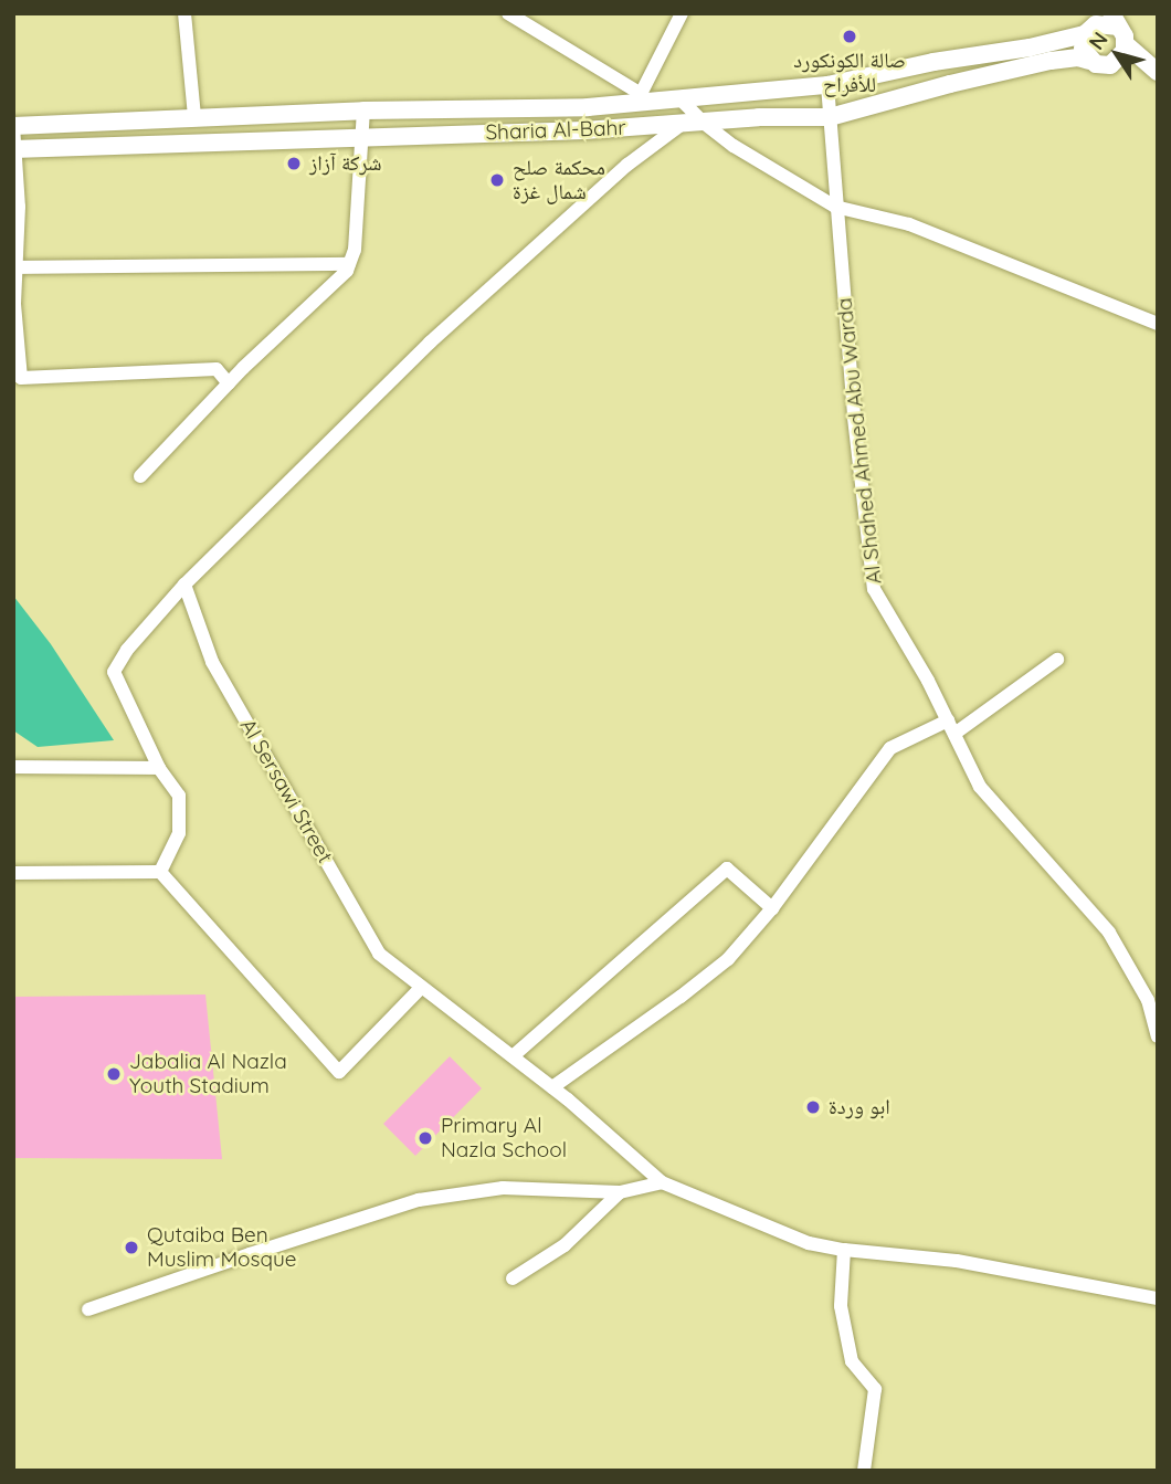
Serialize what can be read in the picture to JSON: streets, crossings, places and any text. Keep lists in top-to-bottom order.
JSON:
{
  "streets": {
    "main road": ["Sharia Al-Bahr"],
    "street": ["Al Shahed Ahmed Abu Warda", "Al Sersawi Street"]
  },
  "crossings": [
    ["Sharia Al-Bahr", "Al Shahed Ahmed Abu Warda"]
  ],
  "places": [
    "صالة الكونكورد للأفراح",
    "شركة آزاز",
    "محكمة صلح شمال غزة",
    "Jabalia Al Nazla Youth Stadium",
    "ابو وردة",
    "Primary Al Nazla School",
    "Qutaiba Ben Muslim Mosque"
  ],
  "north": "top left"
}
